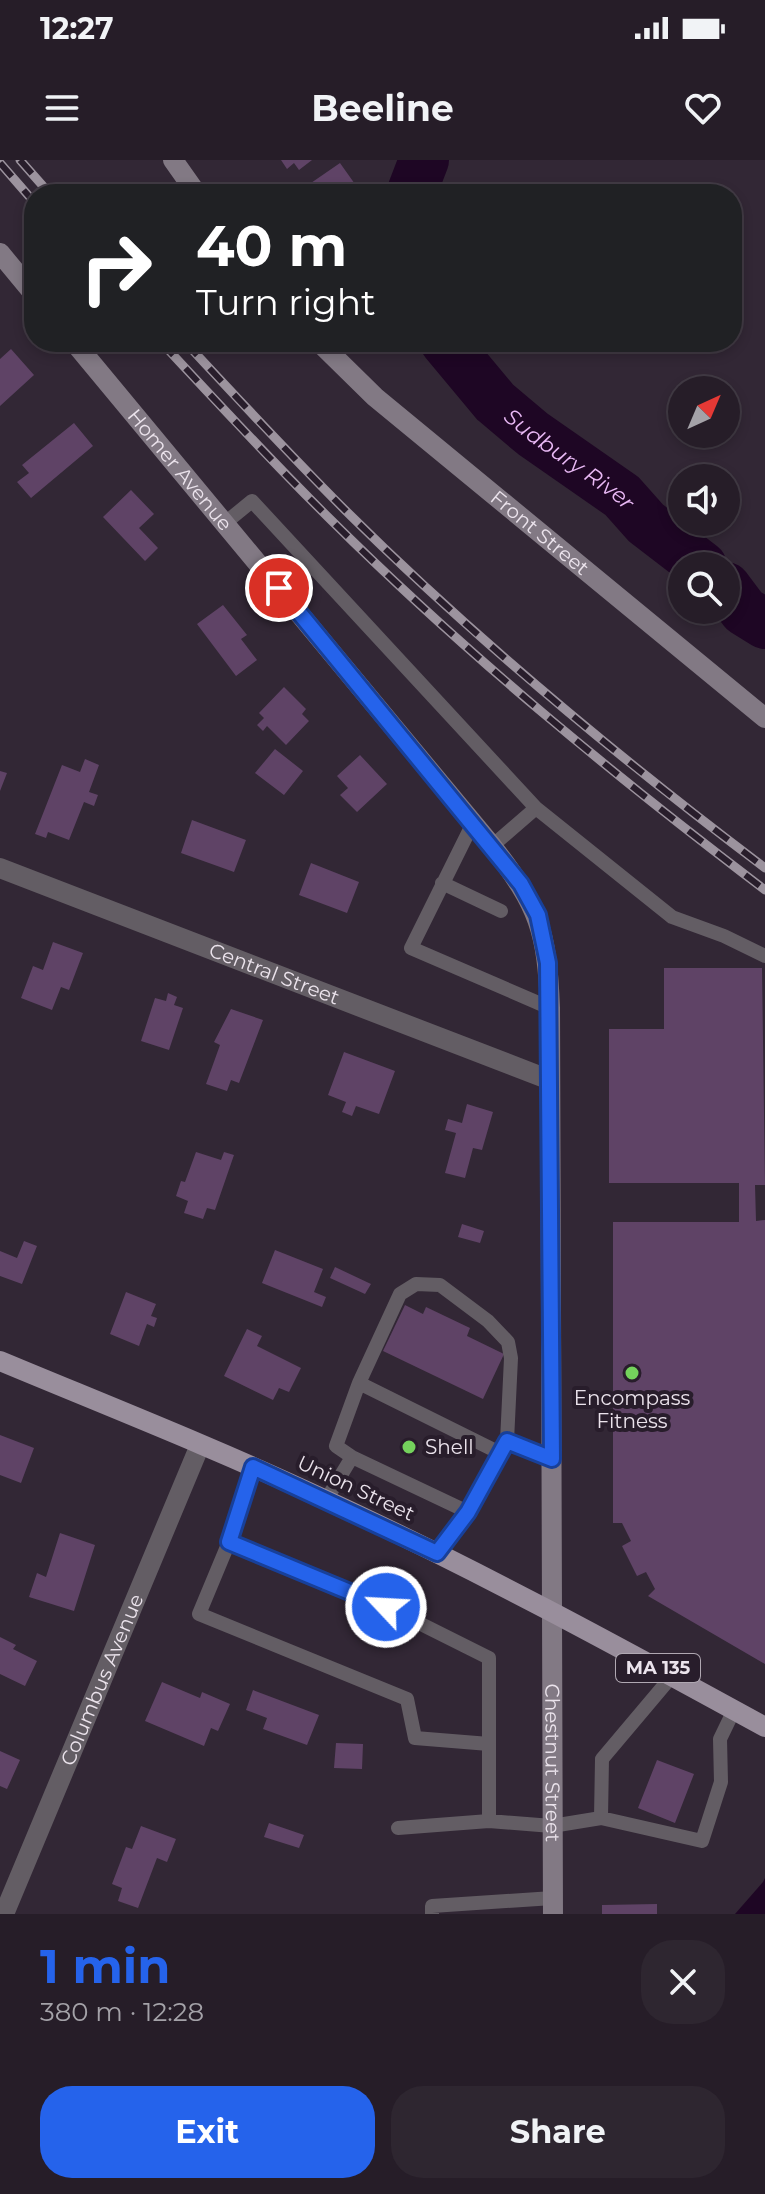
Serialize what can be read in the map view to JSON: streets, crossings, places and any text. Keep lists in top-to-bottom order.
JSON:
{
  "streets": {
    "main road": ["Union Street", "MA 135"],
    "street": [
      "Homer Avenue",
      "Front Street",
      "Central Street",
      "Columbus Avenue",
      "Chestnut Street"
    ]
  },
  "crossings": [
    ["Homer Avenue", "Central Street"],
    ["Homer Avenue", "Union Street"],
    ["Homer Avenue", "Chestnut Street"],
    ["Union Street", "Columbus Avenue"],
    ["Union Street", "Chestnut Street"]
  ],
  "water": ["Sudbury River"],
  "places": ["Encompass Fitness", "Shell"],
  "north": "top right",
  "page": {
    "status": "12:27",
    "header": "Beeline",
    "turn": ["40 m", "Turn right"],
    "heading": ["1 min", "380 m · 12:28"],
    "buttons": ["Exit", "Share"]
  }
}
